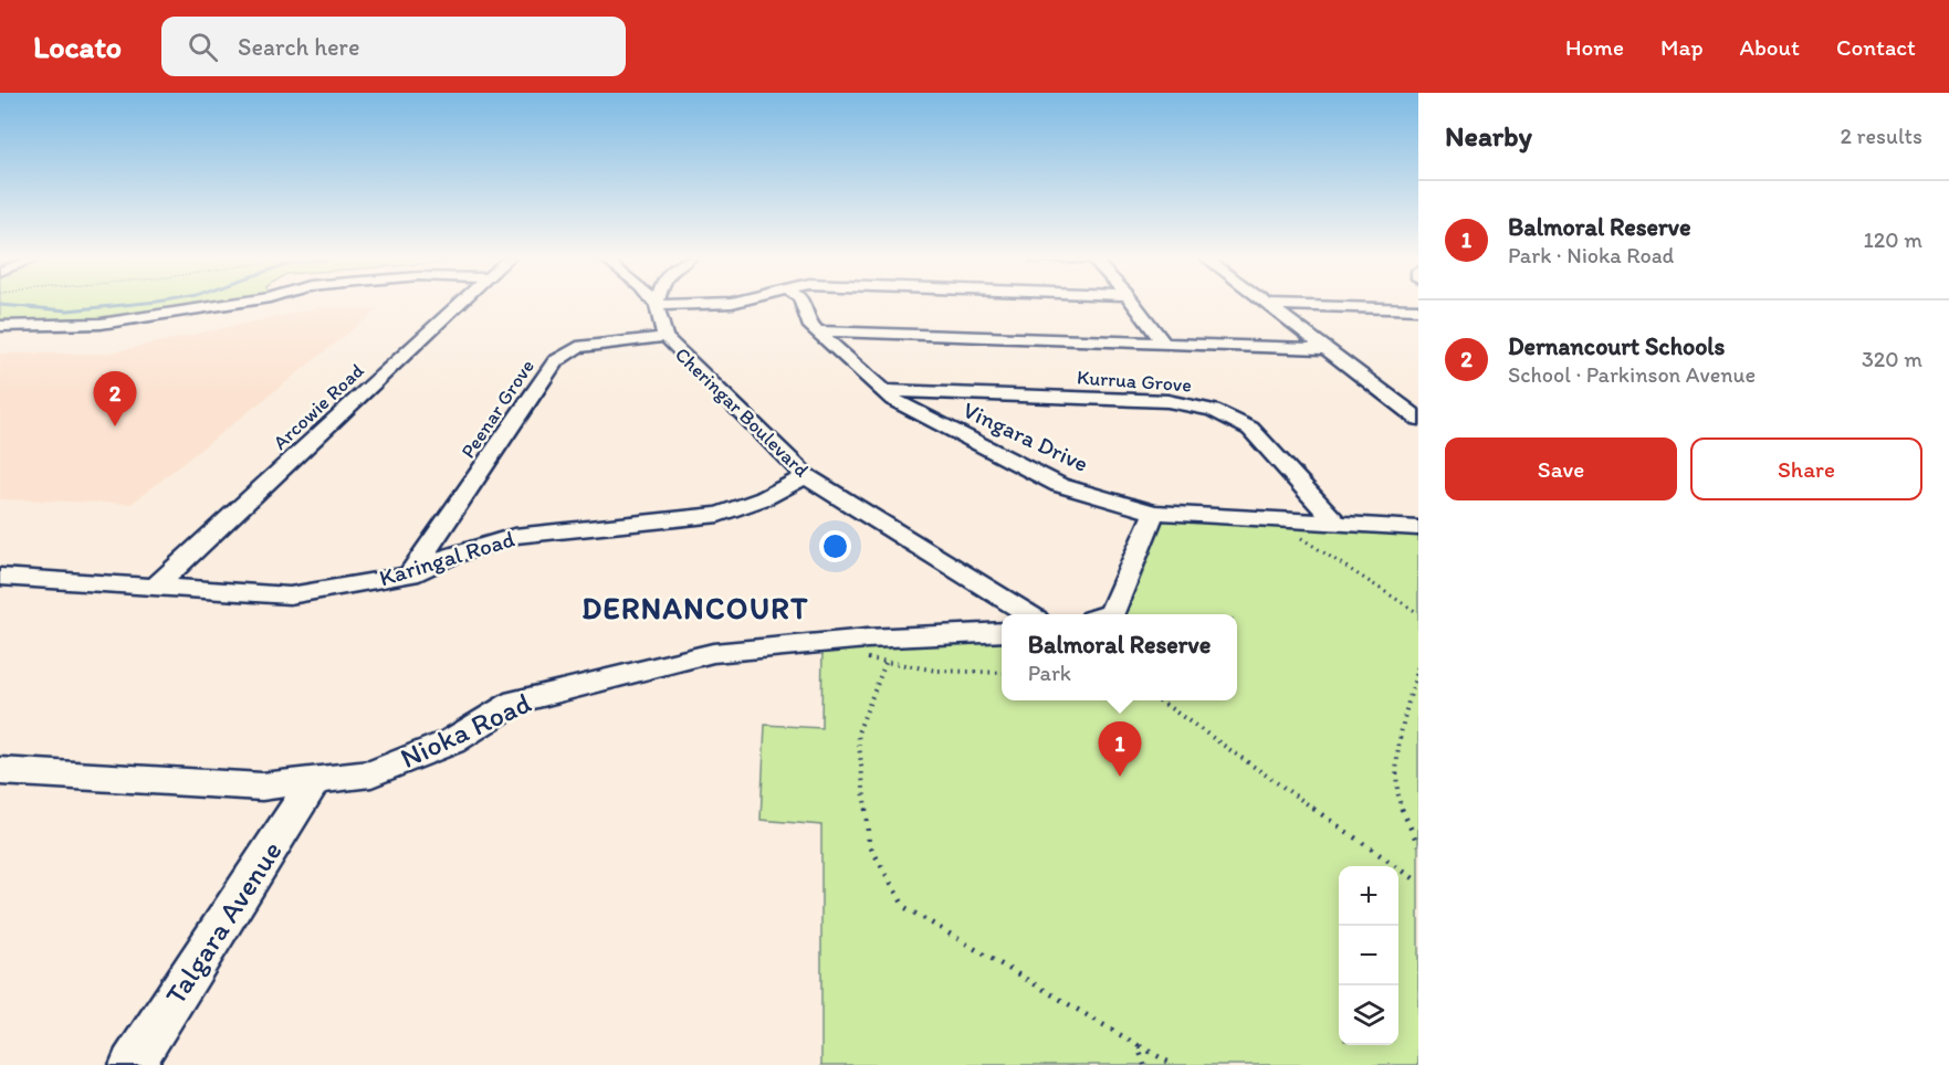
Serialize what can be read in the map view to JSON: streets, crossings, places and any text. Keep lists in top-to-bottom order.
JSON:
{
  "streets": {
    "street": [
      "Kurrua Grove",
      "Arcowie Road",
      "Peenar Grove",
      "Cheringar Boulevard",
      "Vingara Drive",
      "Karingal Road",
      "Nioka Road",
      "Talgara Avenue"
    ]
  },
  "crossings": [
    ["Kurrua Grove", "Vingara Drive"],
    ["Arcowie Road", "Karingal Road"],
    ["Peenar Grove", "Cheringar Boulevard"],
    ["Peenar Grove", "Karingal Road"],
    ["Cheringar Boulevard", "Karingal Road"],
    ["Nioka Road", "Talgara Avenue"]
  ],
  "districts": ["DERNANCOURT"],
  "page": {
    "header": "Locato",
    "search": "Search here",
    "nav": [
      "Home",
      "Map",
      "About",
      "Contact"
    ],
    "heading": ["Nearby", "2 results"],
    "list": [
      {
        "mark": "1",
        "name": "Balmoral Reserve",
        "note": "Park · Nioka Road",
        "value": "120 m"
      },
      {
        "mark": "2",
        "name": "Dernancourt Schools",
        "note": "School · Parkinson Avenue",
        "value": "320 m"
      }
    ],
    "pins": ["2", "1"],
    "buttons": ["Save", "Share"],
    "popup": ["Balmoral Reserve", "Park"],
    "map_buttons": ["+", "−"]
  }
}
